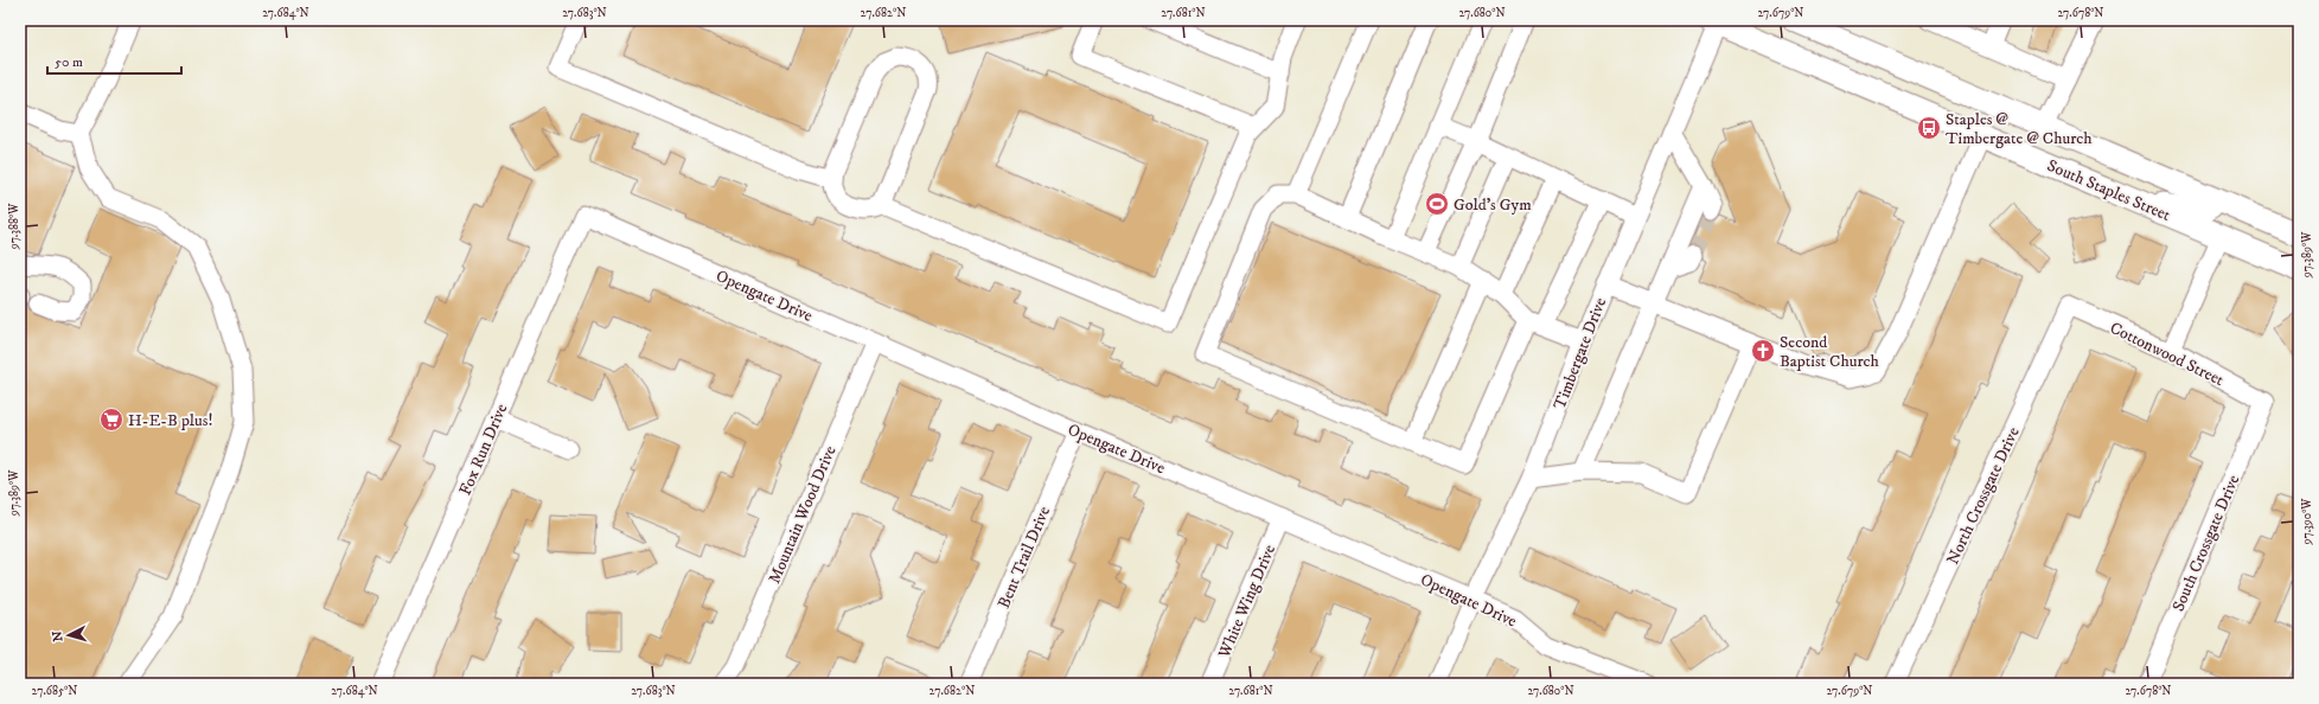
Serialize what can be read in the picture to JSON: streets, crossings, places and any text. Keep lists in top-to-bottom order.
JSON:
{
  "streets": {
    "main road": ["South Staples Street"],
    "street": [
      "Opengate Drive",
      "Timbergate Drive",
      "Cottonwood Street",
      "Fox Run Drive",
      "North Crossgate Drive",
      "Mountain Wood Drive",
      "South Crossgate Drive",
      "Bent Trail Drive",
      "White Wing Drive"
    ]
  },
  "crossings": [
    ["South Staples Street", "Timbergate Drive"],
    ["Opengate Drive", "Timbergate Drive"],
    ["Opengate Drive", "Fox Run Drive"],
    ["Opengate Drive", "Mountain Wood Drive"],
    ["Opengate Drive", "Bent Trail Drive"],
    ["Opengate Drive", "White Wing Drive"],
    ["Cottonwood Street", "North Crossgate Drive"],
    ["Cottonwood Street", "South Crossgate Drive"]
  ],
  "places": {
    "bus stop": ["Staples @ Timbergate @ Church"],
    "sports": ["Gold's Gym"],
    "church": ["Second Baptist Church"],
    "supermarket": ["H-E-B plus!"]
  },
  "scale_bar": "50 m",
  "north": "left",
  "coordinates": [
    "27.684°N",
    "27.683°N",
    "27.682°N",
    "27.681°N",
    "27.680°N",
    "27.679°N",
    "27.678°N",
    "97.388°W",
    "97.389°W",
    "97.390°W",
    "27.685°N"
  ]
}
